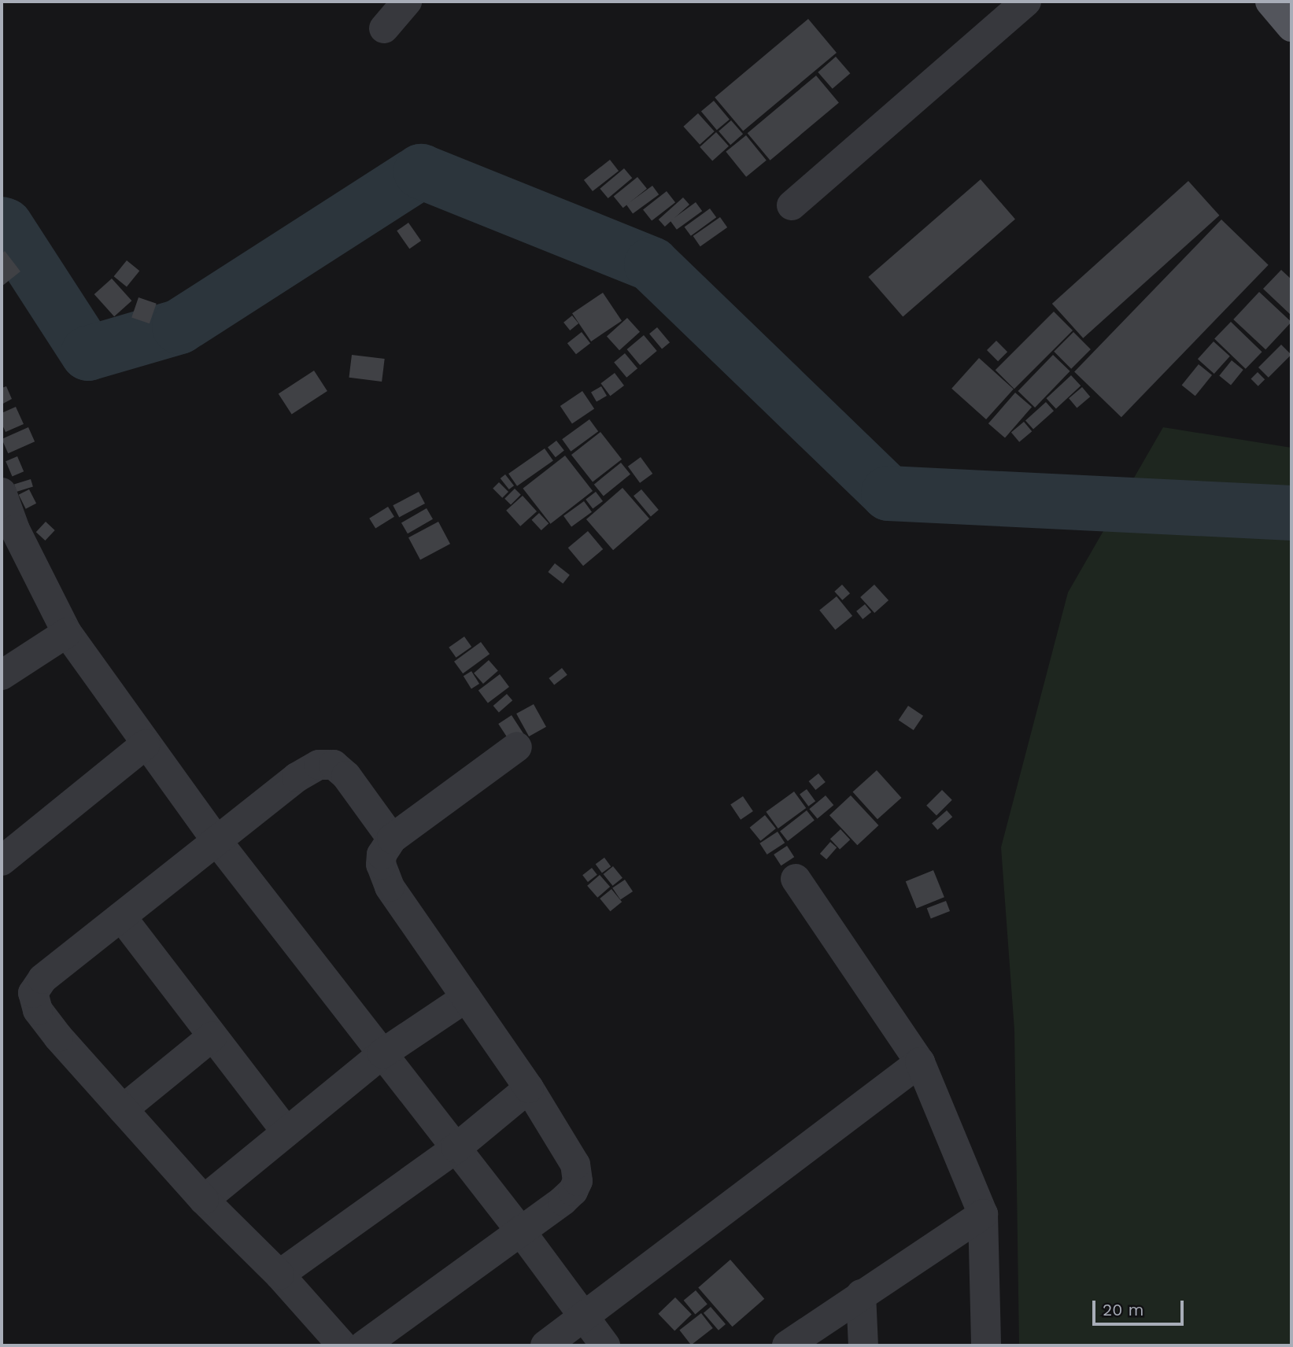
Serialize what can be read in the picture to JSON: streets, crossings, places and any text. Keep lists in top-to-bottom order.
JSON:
{
  "scale_bar": "20 m"
}
